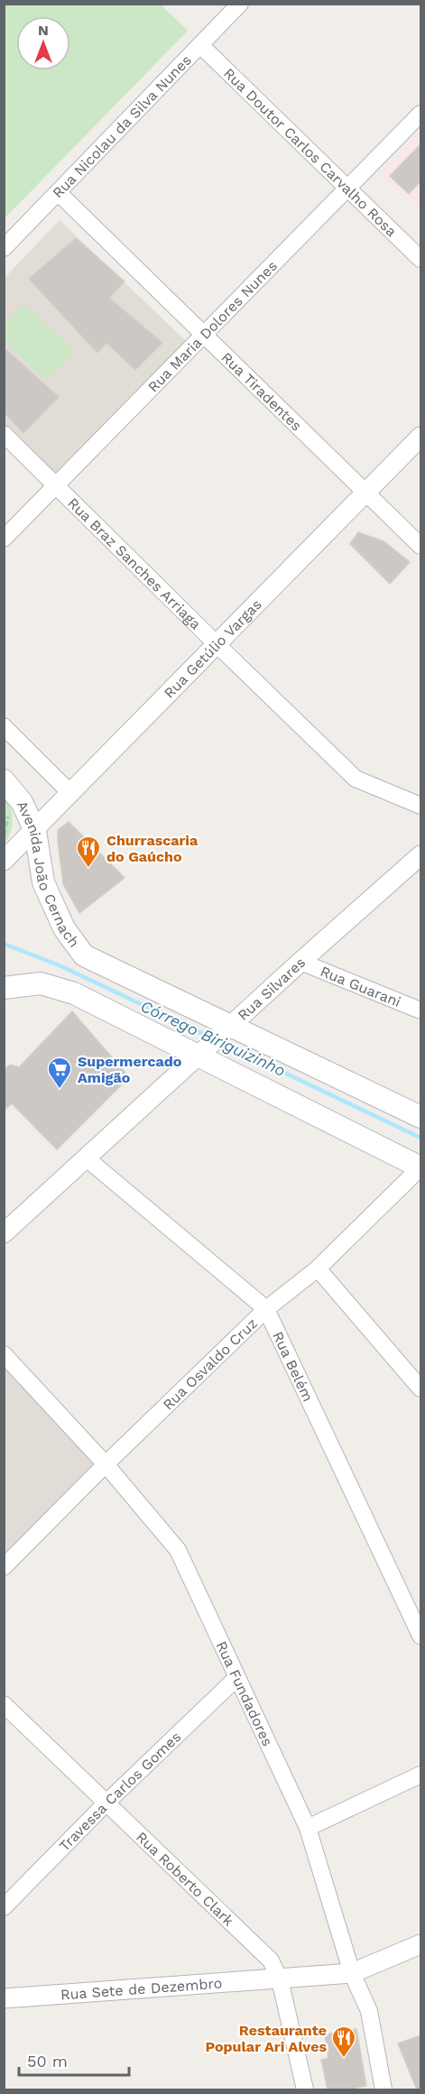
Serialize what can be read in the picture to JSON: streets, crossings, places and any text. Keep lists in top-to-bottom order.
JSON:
{
  "streets": {
    "main road": ["Avenida João Cernach"],
    "street": [
      "Rua Nicolau da Silva Nunes",
      "Rua Doutor Carlos Carvalho Rosa",
      "Rua Maria Dolores Nunes",
      "Rua Tiradentes",
      "Rua Braz Sanches Arriaga",
      "Rua Getúlio Vargas",
      "Rua Guarani",
      "Rua Silvares",
      "Rua Osvaldo Cruz",
      "Rua Belém",
      "Rua Fundadores",
      "Travessa Carlos Gomes",
      "Rua Roberto Clark",
      "Rua Sete de Dezembro"
    ]
  },
  "crossings": [
    ["Rua Nicolau da Silva Nunes", "Rua Doutor Carlos Carvalho Rosa"],
    ["Rua Nicolau da Silva Nunes", "Rua Tiradentes"],
    ["Rua Doutor Carlos Carvalho Rosa", "Rua Maria Dolores Nunes"],
    ["Rua Maria Dolores Nunes", "Rua Tiradentes"],
    ["Rua Maria Dolores Nunes", "Rua Braz Sanches Arriaga"],
    ["Rua Tiradentes", "Rua Getúlio Vargas"],
    ["Rua Braz Sanches Arriaga", "Rua Getúlio Vargas"],
    ["Rua Getúlio Vargas", "Avenida João Cernach"],
    ["Avenida João Cernach", "Rua Silvares"],
    ["Rua Guarani", "Rua Silvares"],
    ["Rua Silvares", "Rua Belém"],
    ["Rua Osvaldo Cruz", "Rua Belém"],
    ["Rua Osvaldo Cruz", "Rua Fundadores"],
    ["Rua Fundadores", "Travessa Carlos Gomes"],
    ["Rua Fundadores", "Rua Sete de Dezembro"],
    ["Travessa Carlos Gomes", "Rua Roberto Clark"],
    ["Rua Roberto Clark", "Rua Sete de Dezembro"]
  ],
  "water": ["Córrego Biriguizinho"],
  "places": {
    "restaurant": ["Churrascaria do Gaúcho", "Restaurante Popular Ari Alves"],
    "supermarket": ["Supermercado Amigão"]
  },
  "scale_bar": "50 m",
  "north": "top"
}
